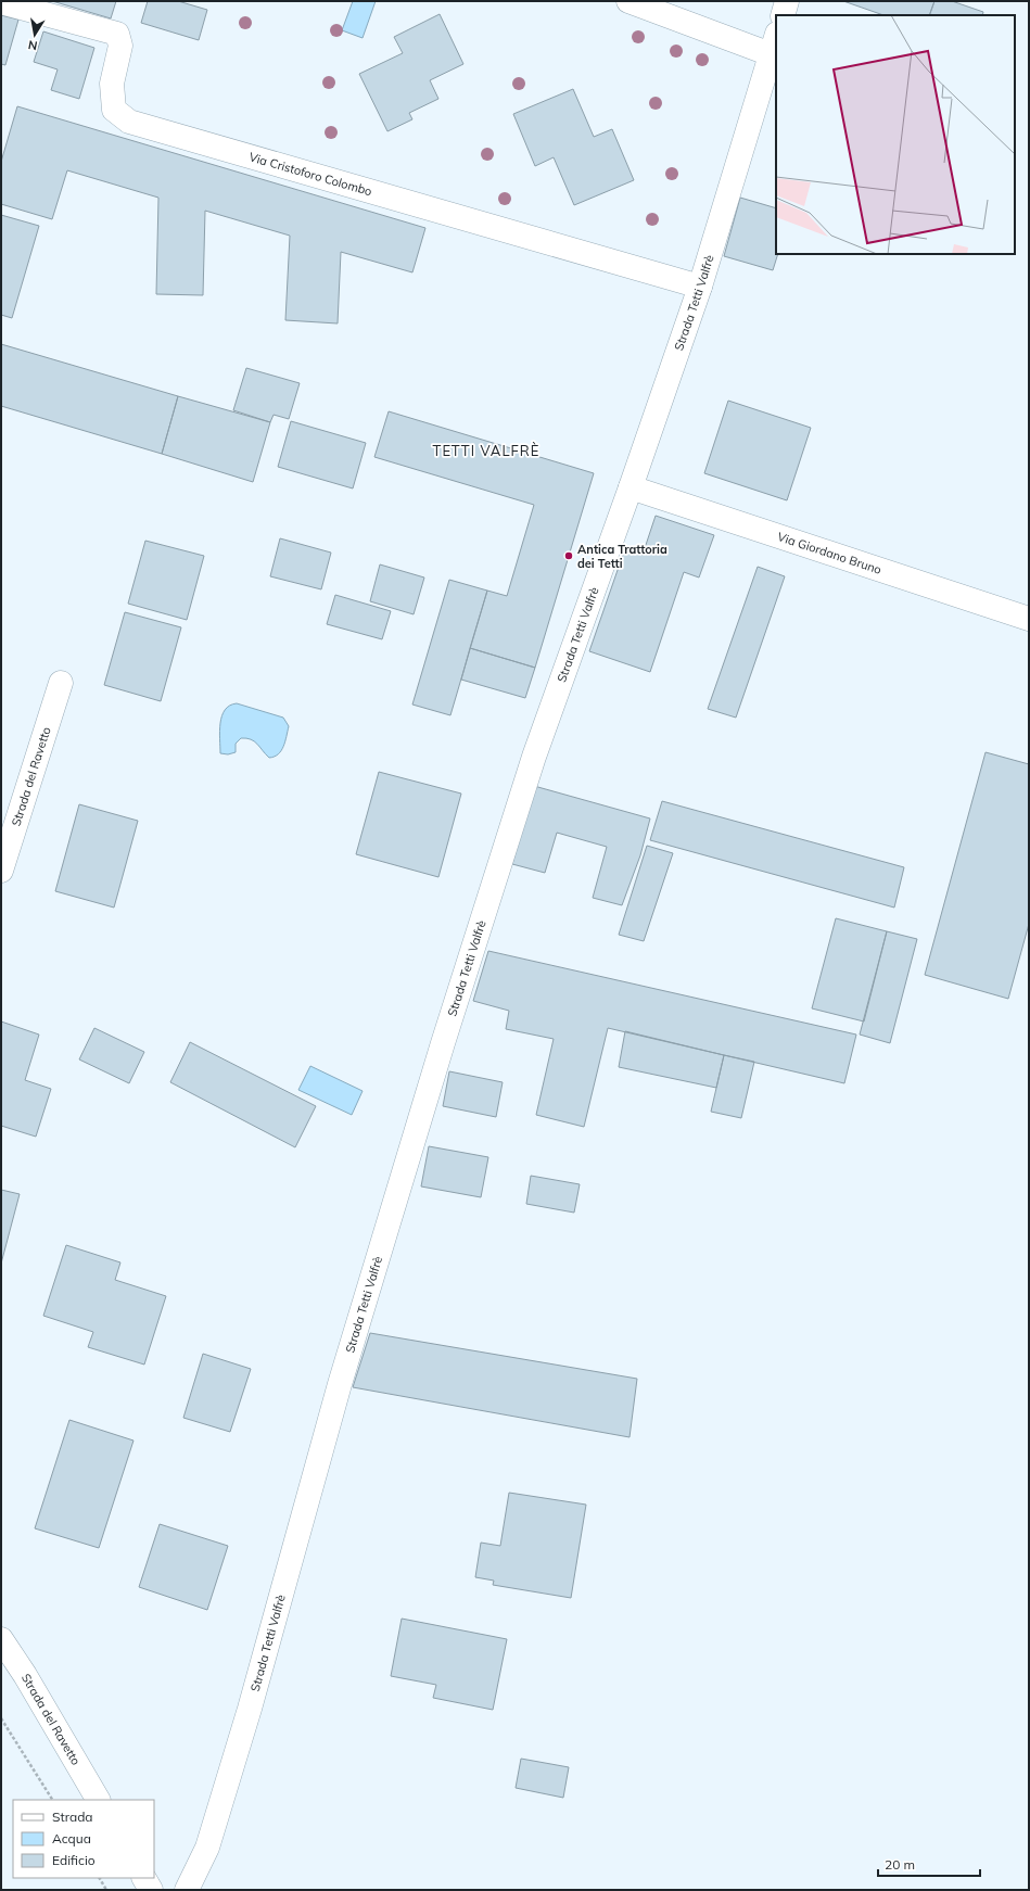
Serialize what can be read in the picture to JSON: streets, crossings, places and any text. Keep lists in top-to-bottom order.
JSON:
{
  "streets": {
    "street": [
      "Via Cristoforo Colombo",
      "Strada Tetti Valfrè",
      "Via Giordano Bruno",
      "Strada del Ravetto"
    ]
  },
  "crossings": [
    ["Via Cristoforo Colombo", "Strada Tetti Valfrè"],
    ["Strada Tetti Valfrè", "Via Giordano Bruno"]
  ],
  "districts": ["TETTI VALFRÈ"],
  "places": ["Antica Trattoria dei Tetti"],
  "legend": ["Strada", "Acqua", "Edificio"],
  "scale_bar": "20 m",
  "north": "bottom"
}
